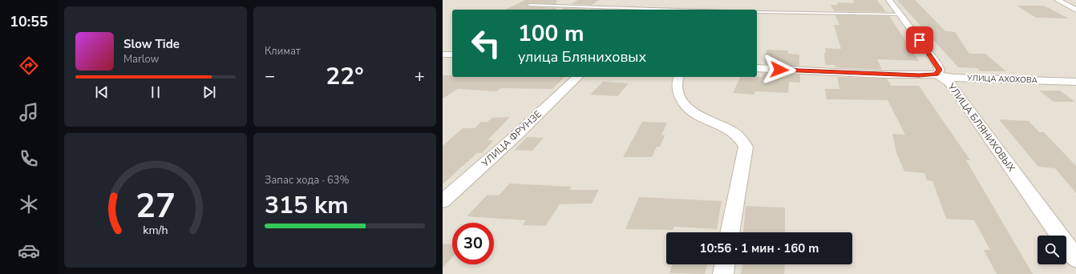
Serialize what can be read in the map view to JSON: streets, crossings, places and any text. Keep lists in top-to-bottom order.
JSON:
{
  "streets": {
    "street": ["УЛИЦА АХОХОВА", "УЛИЦА БЛЯНИХОВЫХ", "УЛИЦА ФРУНЗЕ"]
  },
  "crossings": [
    ["УЛИЦА АХОХОВА", "УЛИЦА БЛЯНИХОВЫХ"]
  ],
  "page": {
    "tabs": "10:55",
    "tile": [
      "Климат",
      ["Запас хода · 63%", "315 km"]
    ],
    "turn": ["100 m", "улица Бляниховых"],
    "song": ["Slow Tide", "Marlow"],
    "heat": ["−", "22°", "+"],
    "limit": "30",
    "trip": "10:56 · 1 мин · 160 m",
    "gauge": ["27", "km/h"]
  }
}
